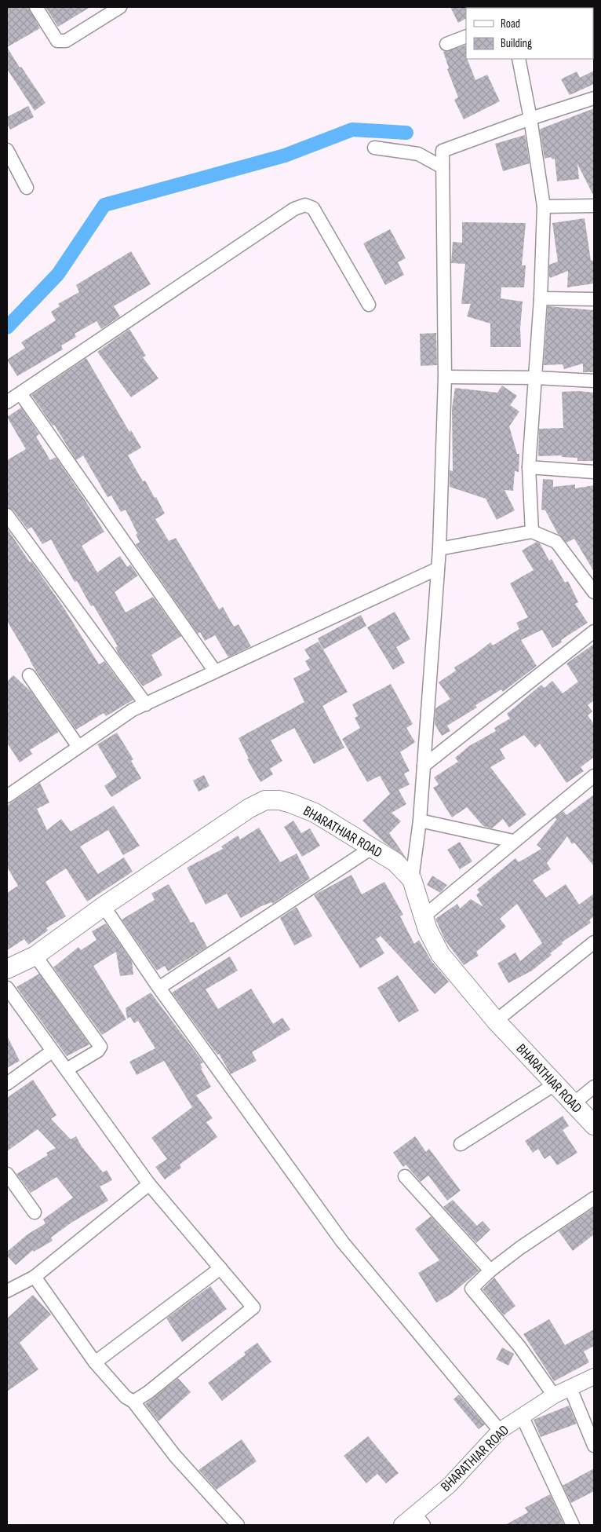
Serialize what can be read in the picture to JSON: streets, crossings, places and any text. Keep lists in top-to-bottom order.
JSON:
{
  "streets": {
    "main road": ["BHARATHIAR ROAD"]
  },
  "legend": ["Road", "Building"]
}
